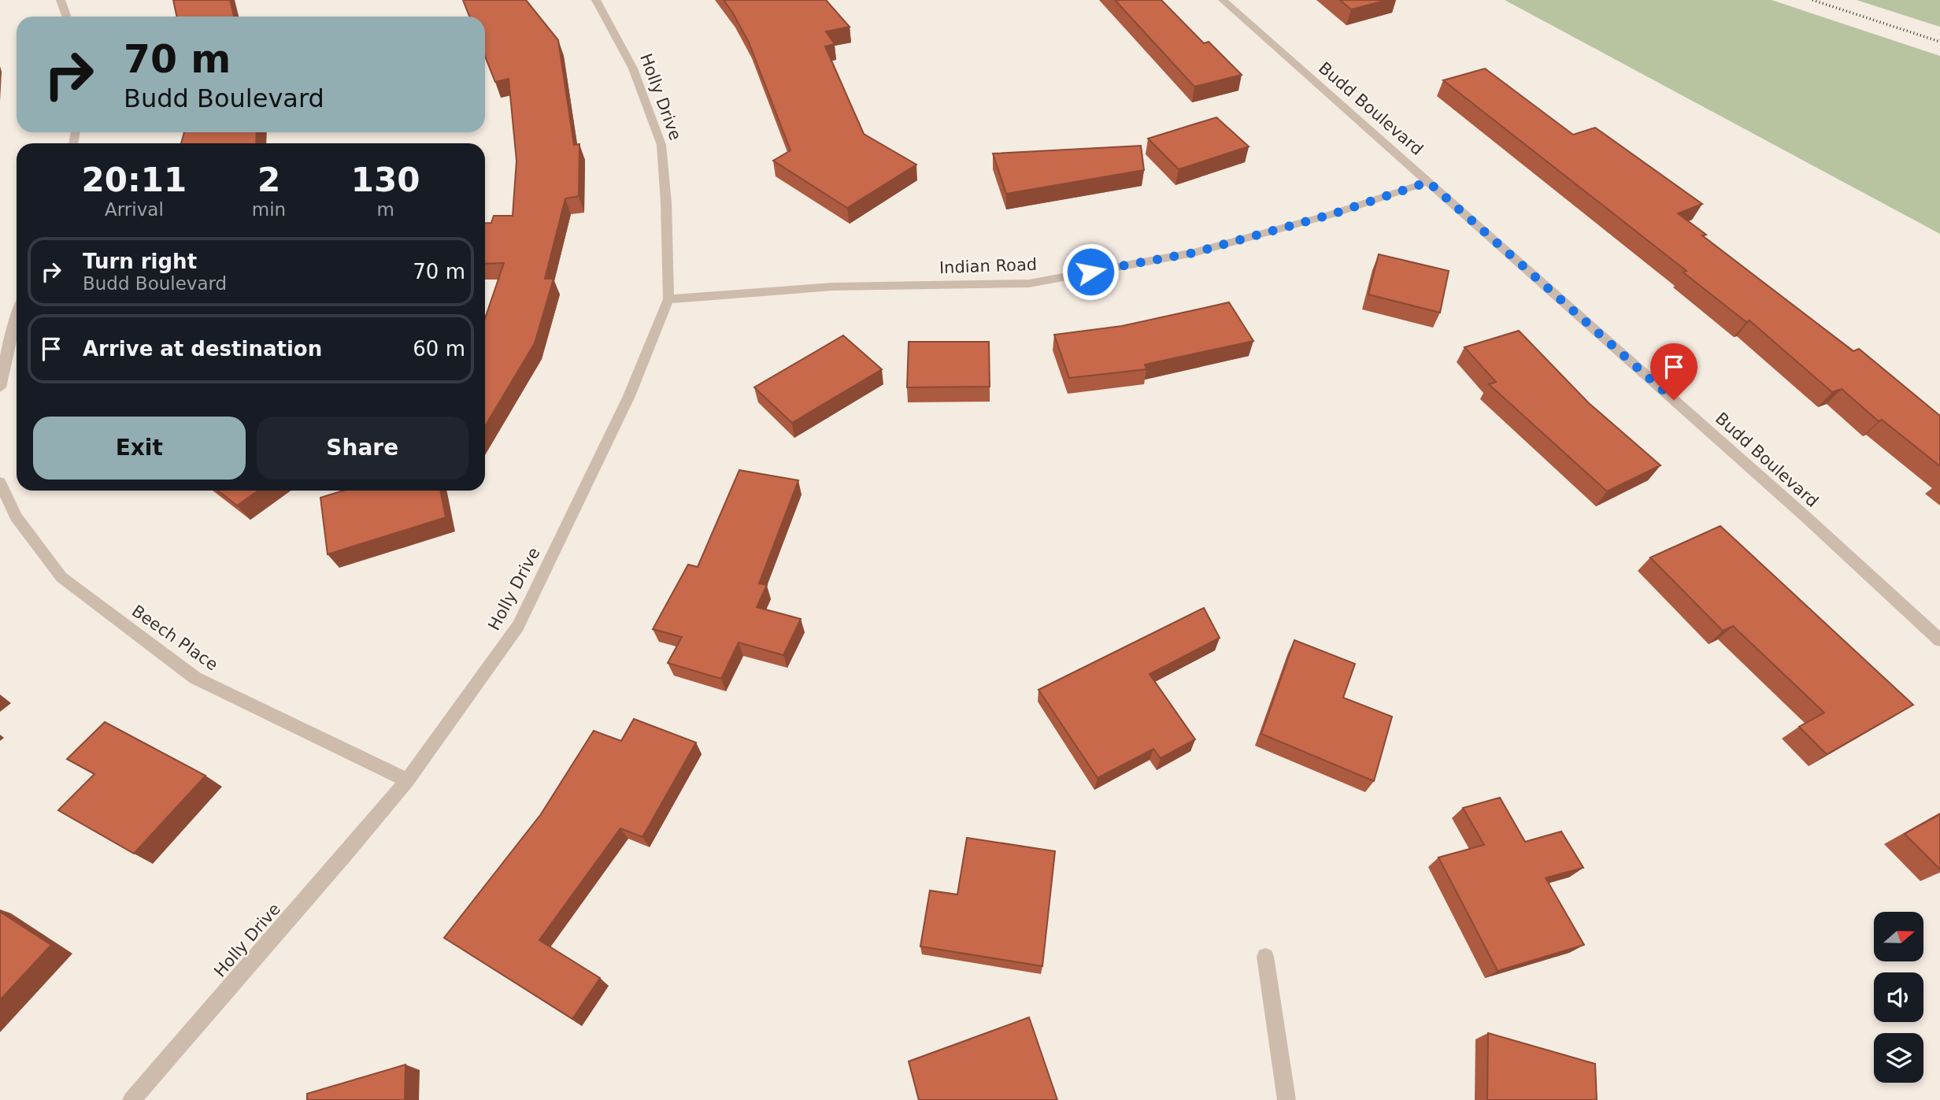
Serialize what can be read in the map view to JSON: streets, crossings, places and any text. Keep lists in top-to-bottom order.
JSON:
{
  "streets": {
    "street": [
      "Holly Drive",
      "Budd Boulevard",
      "Indian Road",
      "Beech Place"
    ]
  },
  "crossings": [
    ["Holly Drive", "Indian Road"],
    ["Holly Drive", "Beech Place"],
    ["Budd Boulevard", "Indian Road"]
  ],
  "north": "right",
  "page": {
    "turn": ["70 m", "Budd Boulevard"],
    "eta": [
      "20:11",
      "Arrival",
      "2",
      "min",
      "130",
      "m"
    ],
    "list": [
      {
        "name": "Turn right",
        "note": "Budd Boulevard",
        "value": "70 m"
      },
      {
        "name": "Arrive at destination",
        "value": "60 m"
      }
    ],
    "buttons": ["Exit", "Share"]
  }
}
